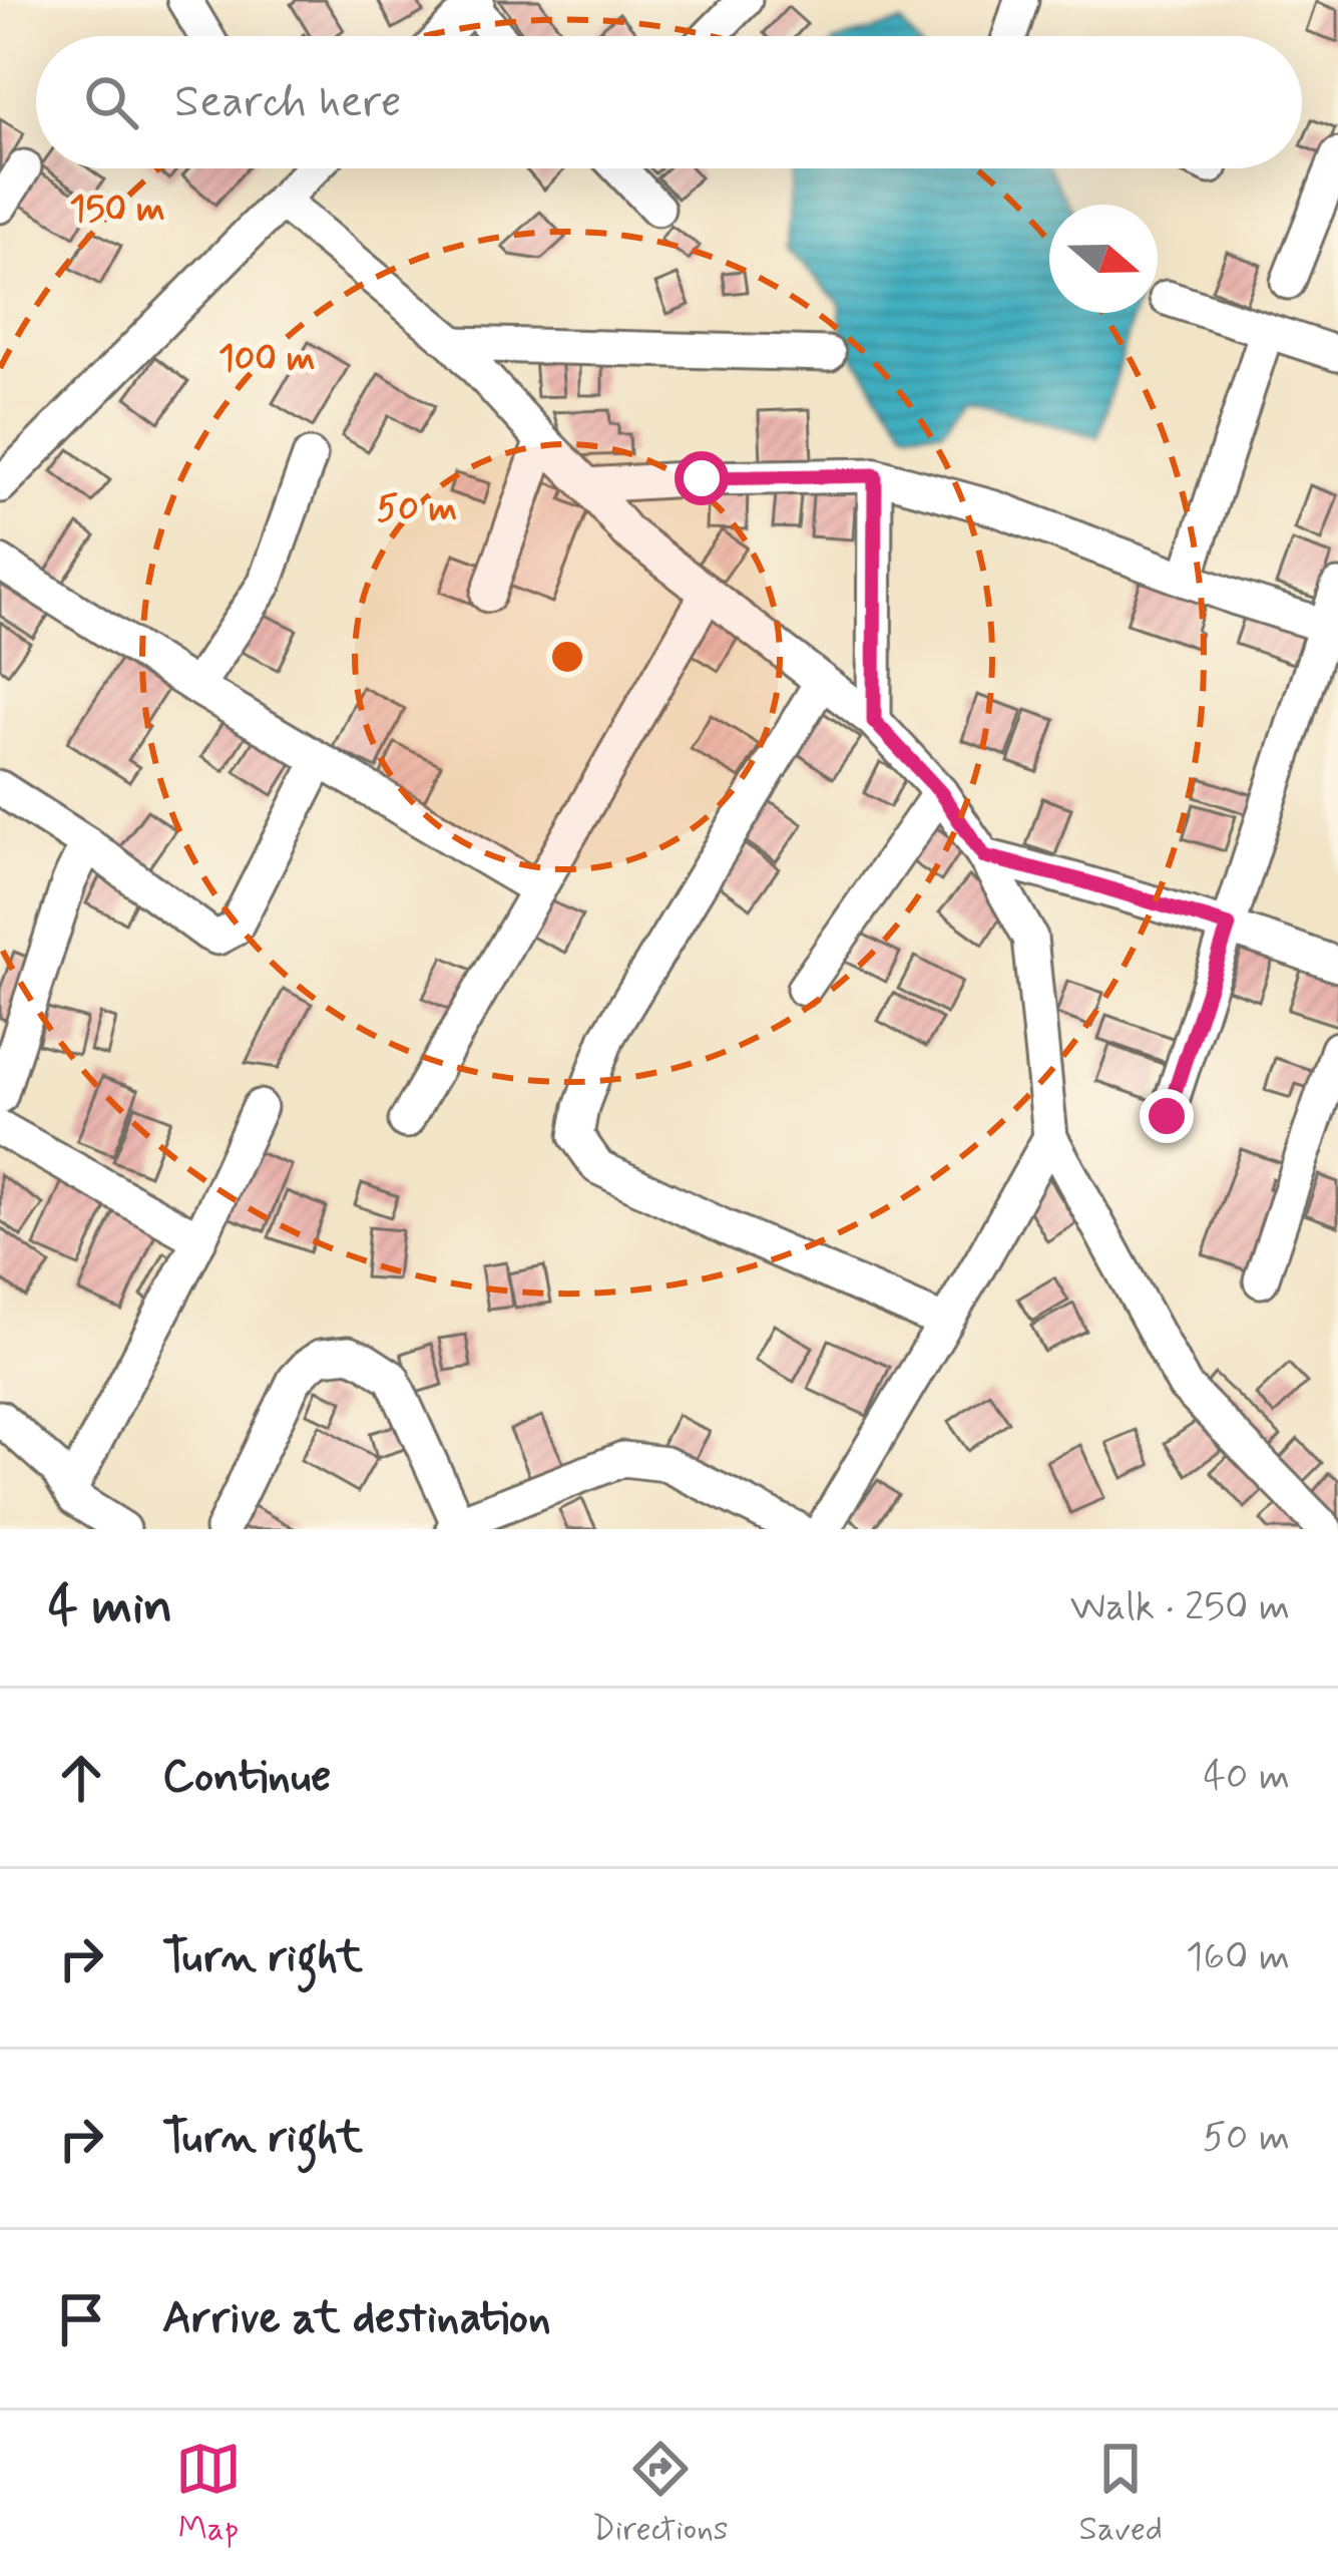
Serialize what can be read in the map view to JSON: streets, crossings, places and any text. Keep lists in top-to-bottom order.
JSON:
{
  "north": "right",
  "page": {
    "search": "Search here",
    "heading": ["4 min", "Walk · 250 m"],
    "list": [
      ["Continue", "40 m"],
      ["Turn right", "160 m"],
      ["Turn right", "50 m"],
      "Arrive at destination"
    ],
    "nav": ["Map", "Directions", "Saved"]
  },
  "rings": ["150 m", "100 m", "50 m"]
}
